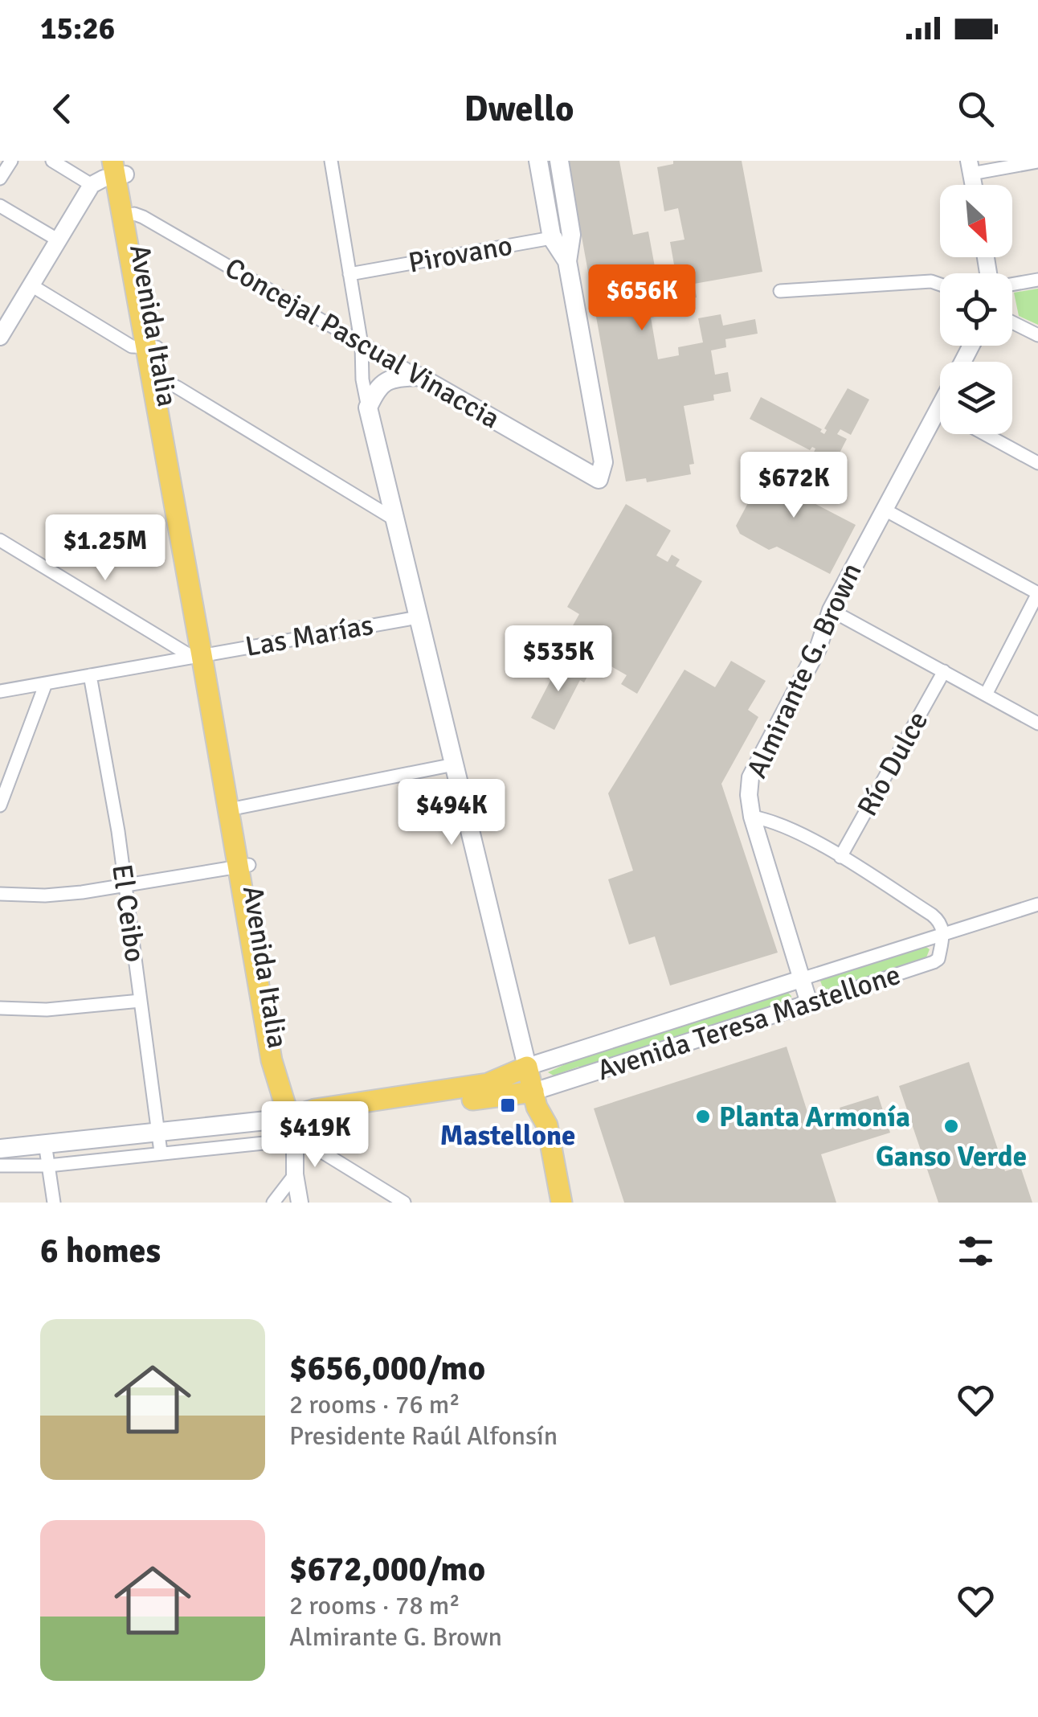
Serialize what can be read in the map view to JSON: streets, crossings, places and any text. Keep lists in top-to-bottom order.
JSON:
{
  "streets": {
    "main road": ["Avenida Italia", "Concejal Pascual Vinaccia"],
    "street": [
      "Pirovano",
      "Las Marías",
      "Almirante G. Brown",
      "Río Dulce",
      "El Ceibo",
      "Avenida Teresa Mastellone"
    ]
  },
  "crossings": [
    ["Avenida Italia", "Concejal Pascual Vinaccia"],
    ["Avenida Italia", "Las Marías"],
    ["Las Marías", "El Ceibo"],
    ["Almirante G. Brown", "Avenida Teresa Mastellone"]
  ],
  "places": {
    "transit": ["Mastellone"],
    "other": ["Planta Armonía", "Ganso Verde"]
  },
  "north": "bottom right",
  "page": {
    "status": "15:26",
    "header": "Dwello",
    "price": [
      "$656K",
      "$672K",
      "$1.25M",
      "$535K",
      "$494K",
      "$419K"
    ],
    "heading": "6 homes",
    "list": [
      {
        "name": "$656,000/mo",
        "note": "2 rooms · 76 m² · Presidente Raúl Alfonsín"
      },
      {
        "name": "$672,000/mo",
        "note": "2 rooms · 78 m² · Almirante G. Brown"
      }
    ]
  }
}
